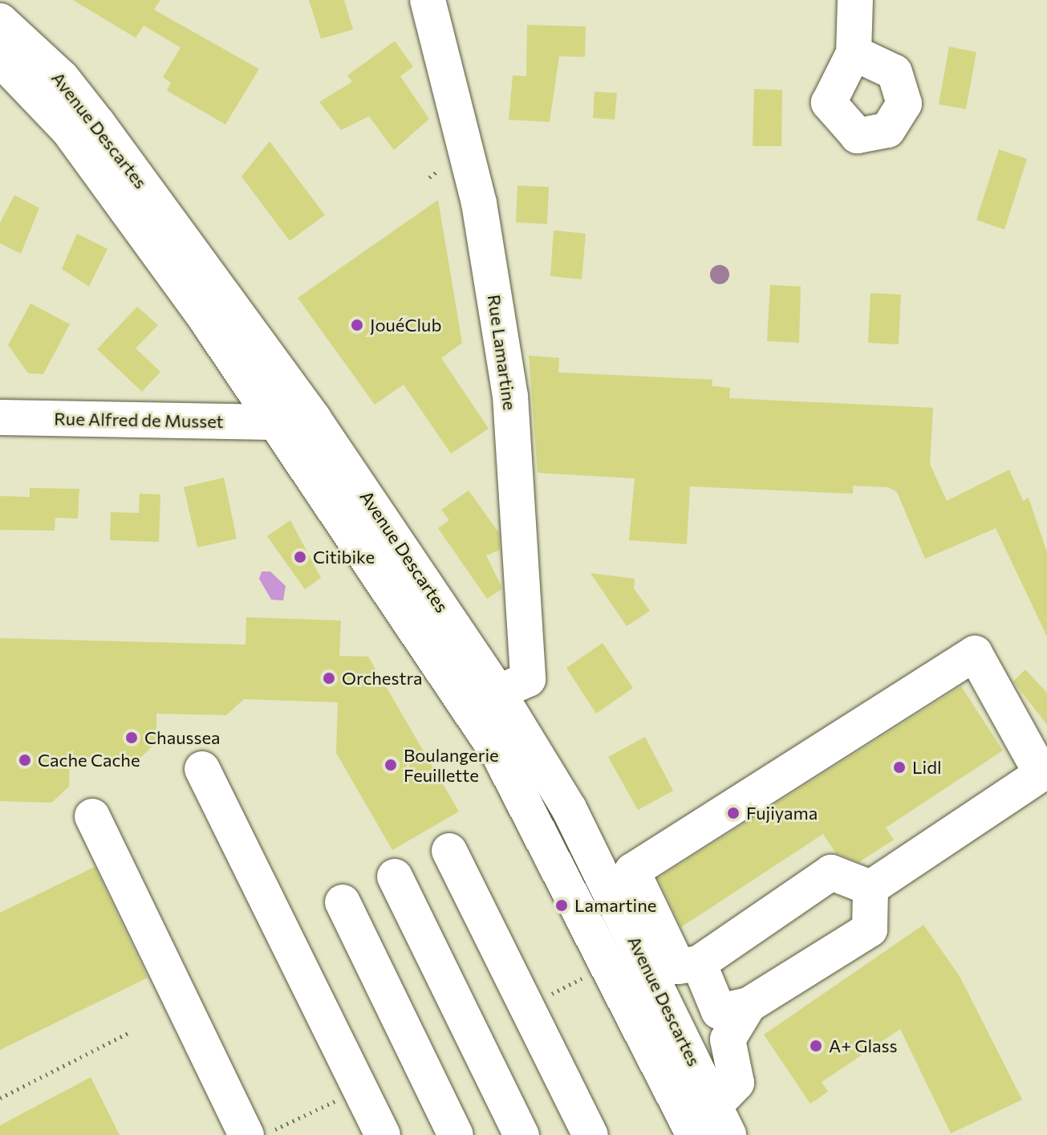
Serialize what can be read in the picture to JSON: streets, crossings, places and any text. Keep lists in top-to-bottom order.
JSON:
{
  "streets": {
    "main road": ["Avenue Descartes", "Rue Lamartine", "Rue Alfred de Musset"]
  },
  "crossings": [
    ["Avenue Descartes", "Rue Lamartine"],
    ["Avenue Descartes", "Rue Alfred de Musset"]
  ],
  "places": [
    "JouéClub",
    "Citibike",
    "Orchestra",
    "Chaussea",
    "Cache Cache",
    "Boulangerie Feuillette",
    "Lidl",
    "Fujiyama",
    "Lamartine",
    "A+ Glass"
  ]
}
